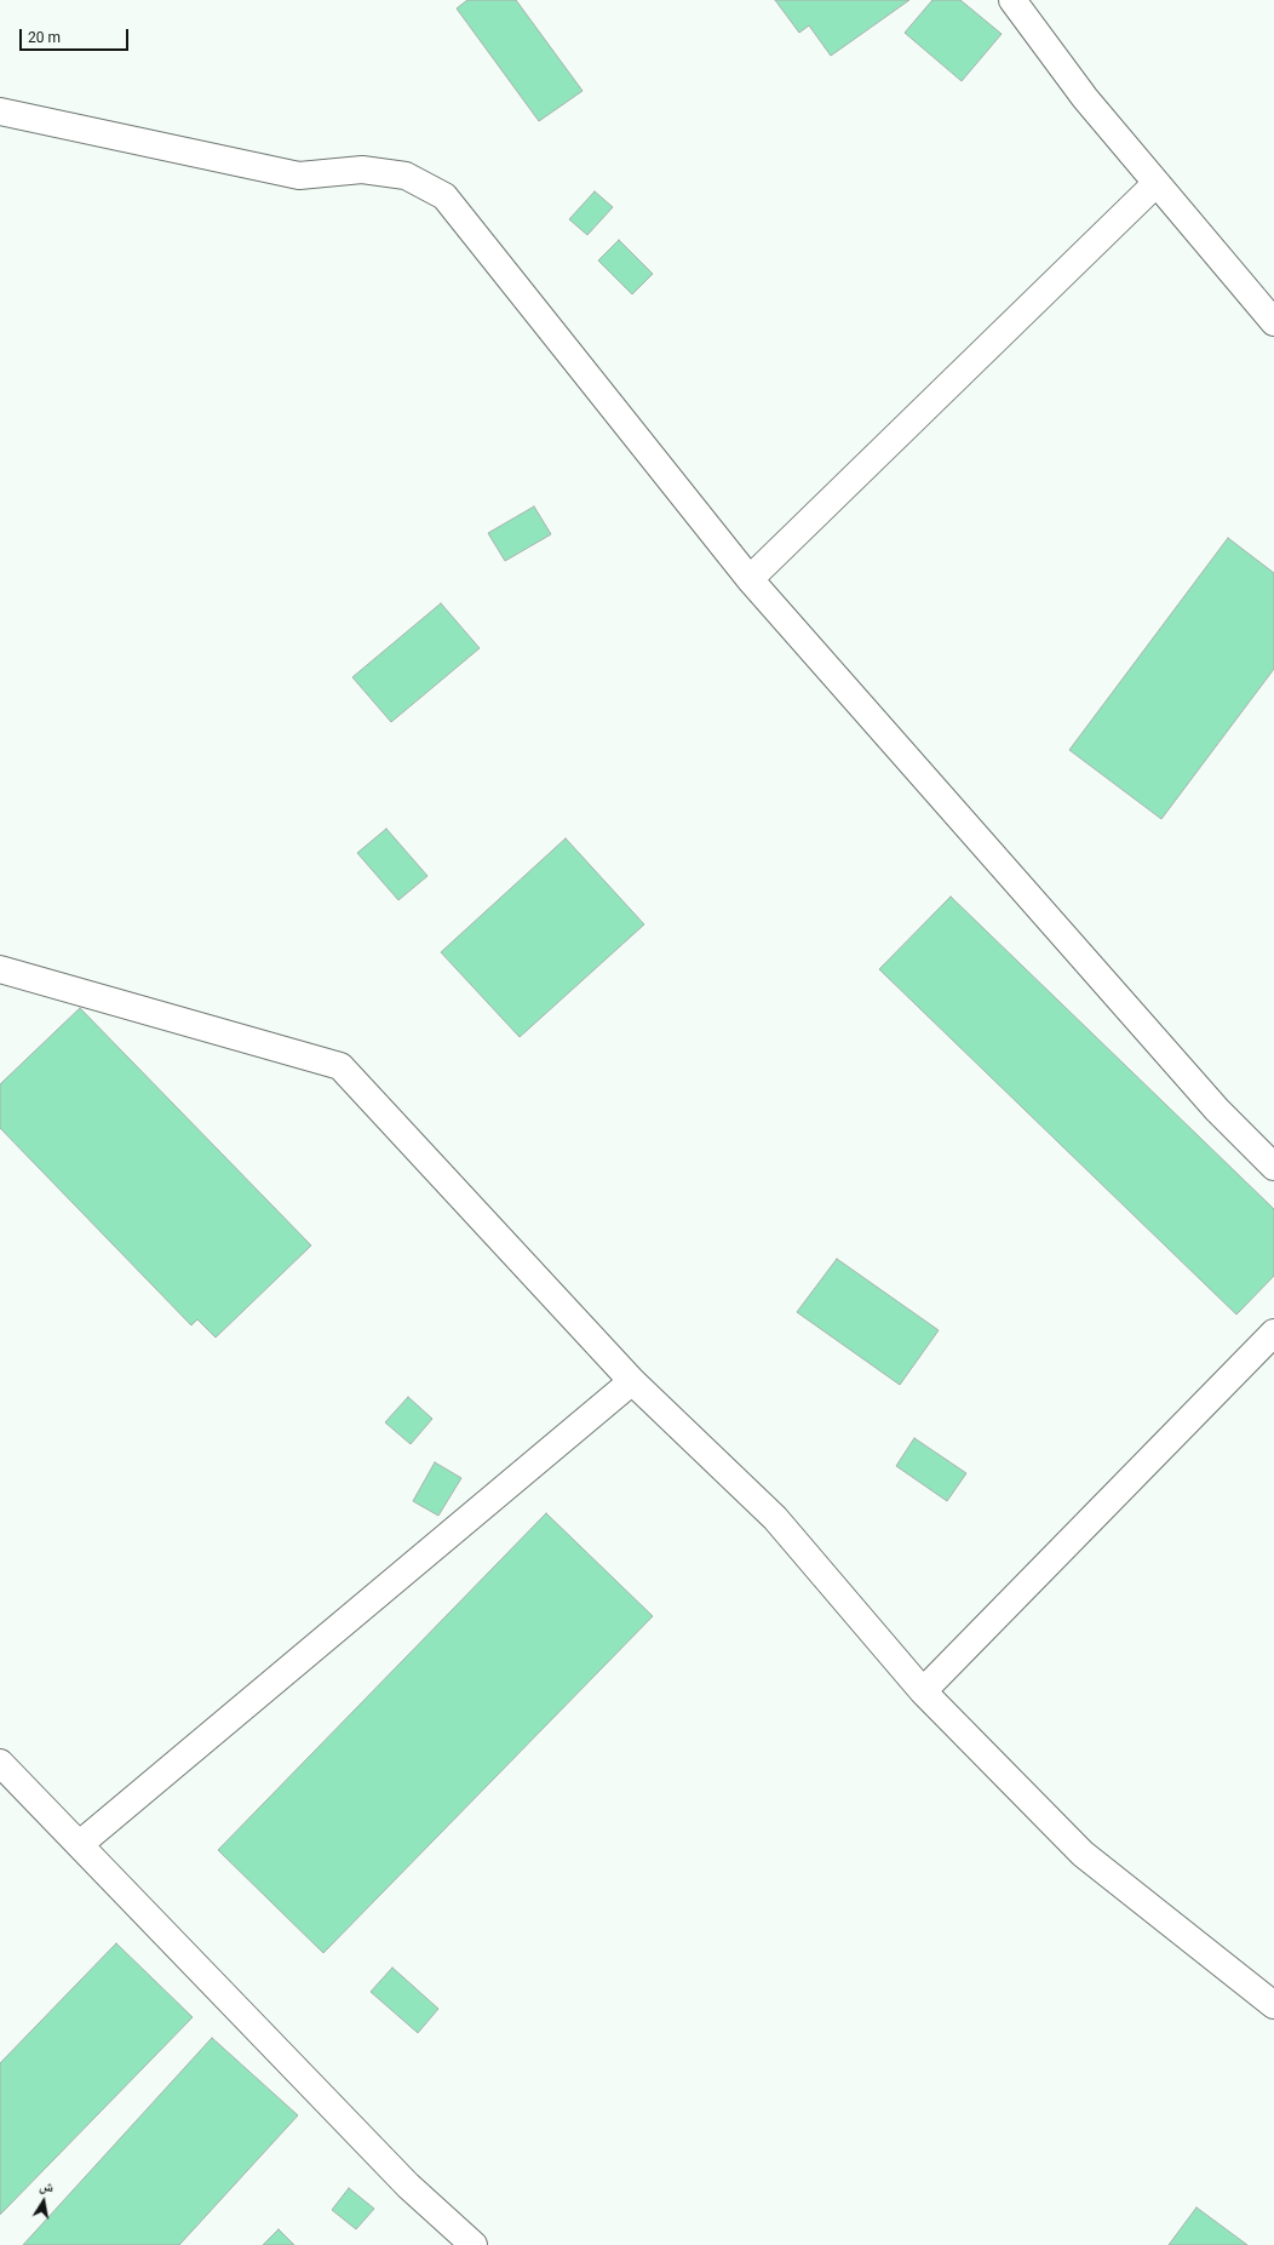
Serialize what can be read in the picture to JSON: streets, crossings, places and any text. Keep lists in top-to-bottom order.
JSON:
{
  "scale_bar": "20 m",
  "north": "top"
}
